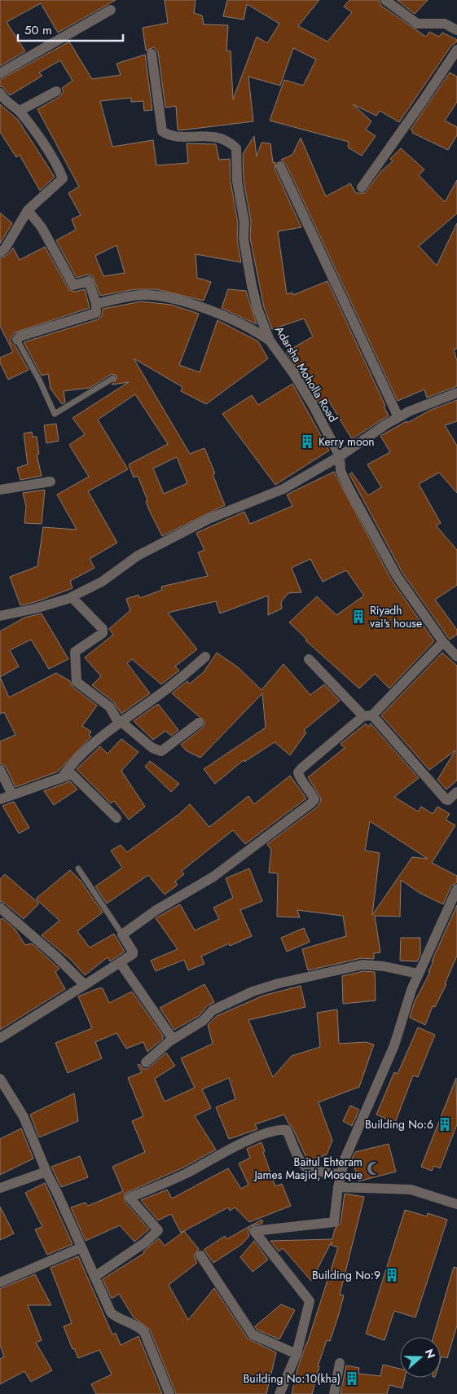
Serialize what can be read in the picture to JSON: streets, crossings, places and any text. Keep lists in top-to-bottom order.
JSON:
{
  "streets": {
    "street": ["Adarsha Moholla Road"]
  },
  "places": {
    "building": [
      "Kerry moon",
      "Riyadh vai's house",
      "Building No:6",
      "Building No:9",
      "Building No:10(kha)"
    ],
    "mosque": ["Baitul Ehteram James Masjid, Mosque"]
  },
  "scale_bar": "50 m",
  "north": "right"
}
